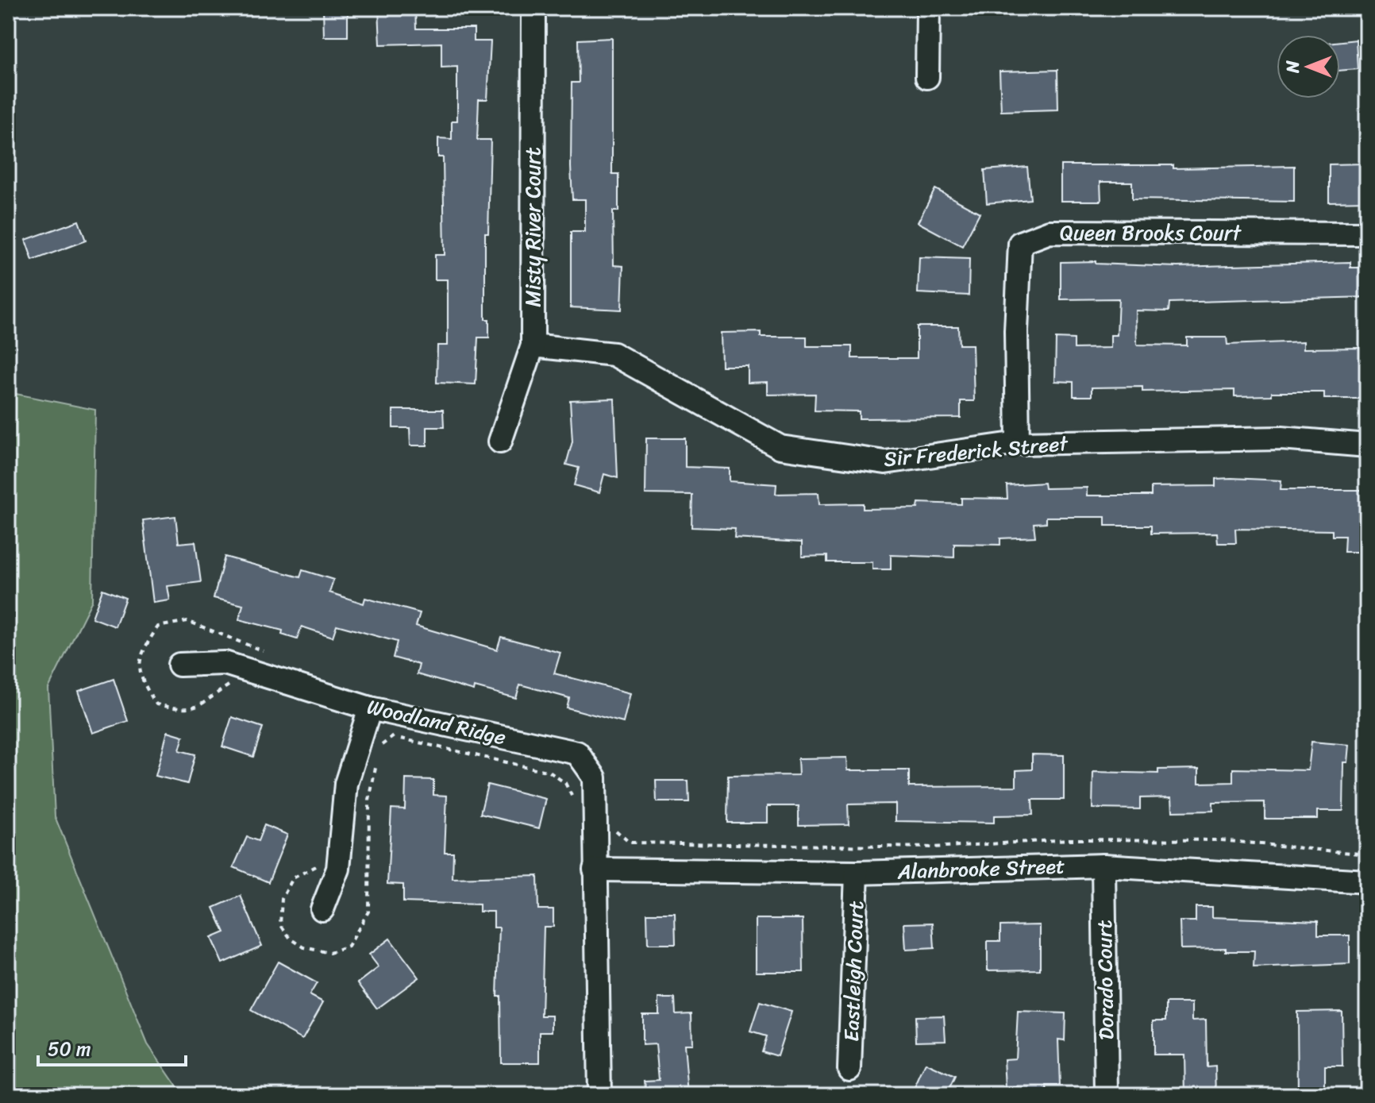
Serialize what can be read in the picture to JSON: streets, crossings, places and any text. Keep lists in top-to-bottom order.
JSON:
{
  "streets": {
    "street": [
      "Misty River Court",
      "Queen Brooks Court",
      "Sir Frederick Street",
      "Woodland Ridge",
      "Alanbrooke Street",
      "Eastleigh Court",
      "Dorado Court"
    ]
  },
  "crossings": [
    ["Misty River Court", "Sir Frederick Street"],
    ["Queen Brooks Court", "Sir Frederick Street"],
    ["Woodland Ridge", "Alanbrooke Street"],
    ["Alanbrooke Street", "Eastleigh Court"],
    ["Alanbrooke Street", "Dorado Court"]
  ],
  "scale_bar": "50 m",
  "north": "left"
}
